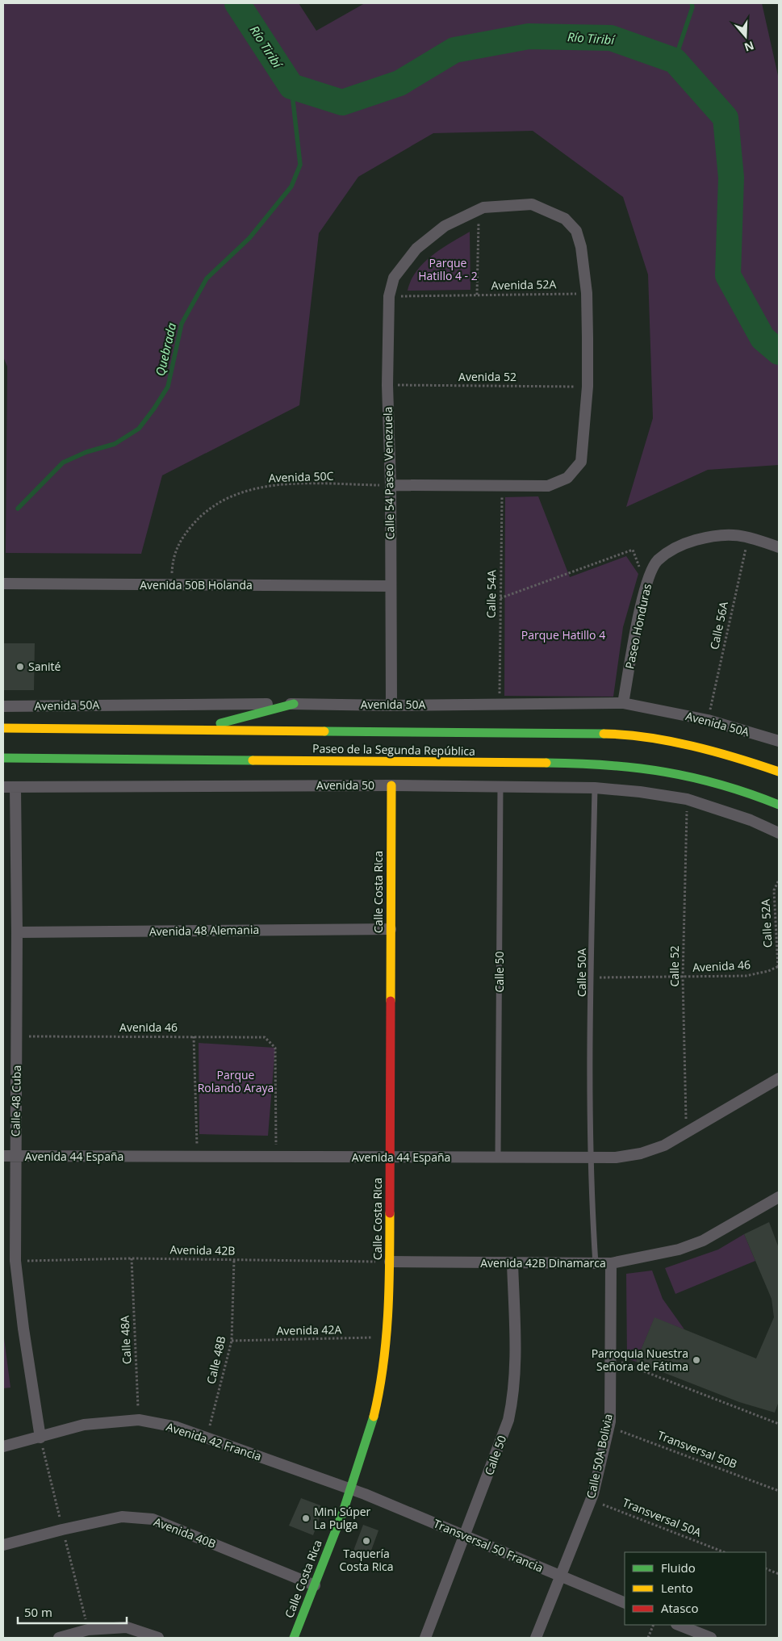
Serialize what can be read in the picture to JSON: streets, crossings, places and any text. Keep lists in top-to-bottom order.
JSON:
{
  "streets": {
    "main road": ["Paseo de la Segunda República", "Calle Costa Rica"],
    "street": [
      "Calle 54 Paseo Venezuela",
      "Avenida 50B Holanda",
      "Paseo Honduras",
      "Avenida 50A",
      "Avenida 50",
      "Avenida 48 Alemania",
      "Calle 50",
      "Calle 48 Cuba",
      "Avenida 44 España",
      "Avenida 42B Dinamarca",
      "Avenida 42 Francia",
      "Calle 50A Bolivia",
      "Avenida 40B",
      "Transversal 50 Francia"
    ],
    "lane": ["Calle 50A"],
    "path": [
      "Avenida 52A",
      "Avenida 52",
      "Avenida 50C",
      "Calle 54A",
      "Calle 56A",
      "Calle 52A",
      "Calle 52",
      "Avenida 46",
      "Avenida 42B",
      "Avenida 42A",
      "Calle 48A",
      "Calle 48B",
      "Transversal 50B",
      "Transversal 50A"
    ]
  },
  "crossings": [
    ["Avenida 52A", "Calle 54 Paseo Venezuela"],
    ["Avenida 52", "Calle 54 Paseo Venezuela"],
    ["Calle 54 Paseo Venezuela", "Avenida 50C"],
    ["Calle 54 Paseo Venezuela", "Avenida 50B Holanda"],
    ["Calle 54 Paseo Venezuela", "Calle 54A"],
    ["Calle 54 Paseo Venezuela", "Avenida 50A"],
    ["Avenida 50C", "Avenida 50B Holanda"],
    ["Calle 54A", "Avenida 50A"],
    ["Calle 56A", "Paseo Honduras"],
    ["Calle 56A", "Avenida 50A"],
    ["Paseo Honduras", "Avenida 50A"],
    ["Avenida 50", "Calle Costa Rica"],
    ["Avenida 50", "Calle 52"],
    ["Avenida 50", "Calle 50"],
    ["Avenida 50", "Calle 50A"],
    ["Avenida 50", "Calle 48 Cuba"],
    ["Calle Costa Rica", "Avenida 48 Alemania"],
    ["Calle Costa Rica", "Avenida 44 España"],
    ["Calle Costa Rica", "Avenida 42B"],
    ["Calle Costa Rica", "Avenida 42B Dinamarca"],
    ["Calle Costa Rica", "Avenida 42A"],
    ["Calle Costa Rica", "Avenida 42 Francia"],
    ["Calle Costa Rica", "Avenida 40B"],
    ["Calle Costa Rica", "Transversal 50 Francia"],
    ["Calle 52A", "Avenida 46"],
    ["Avenida 48 Alemania", "Calle 48 Cuba"],
    ["Calle 52", "Avenida 46"],
    ["Calle 52", "Avenida 44 España"],
    ["Avenida 46", "Calle 50A"],
    ["Avenida 46", "Calle 48 Cuba"],
    ["Avenida 46", "Avenida 44 España"],
    ["Calle 50", "Avenida 44 España"],
    ["Calle 50", "Avenida 42B Dinamarca"],
    ["Calle 50", "Transversal 50 Francia"],
    ["Calle 50A", "Avenida 44 España"],
    ["Calle 48 Cuba", "Avenida 44 España"],
    ["Calle 48 Cuba", "Avenida 42B"],
    ["Calle 48 Cuba", "Avenida 42 Francia"],
    ["Avenida 42B", "Avenida 42B Dinamarca"],
    ["Avenida 42B", "Calle 48A"],
    ["Avenida 42B", "Calle 48B"],
    ["Avenida 42B Dinamarca", "Calle 50A Bolivia"],
    ["Avenida 42A", "Calle 48B"],
    ["Calle 48A", "Avenida 42 Francia"],
    ["Calle 48B", "Avenida 42 Francia"],
    ["Avenida 42 Francia", "Transversal 50 Francia"],
    ["Transversal 50B", "Calle 50A Bolivia"],
    ["Calle 50A Bolivia", "Transversal 50A"],
    ["Calle 50A Bolivia", "Transversal 50 Francia"]
  ],
  "water": ["Río Tiribí", "Quebrada"],
  "parks": ["Parque Hatillo 4 - 2", "Parque Hatillo 4", "Parque Rolando Araya"],
  "places": [
    "Sanité",
    "Parroquia Nuestra Señora de Fátima",
    "Mini Súper La Pulga",
    "Taquería Costa Rica"
  ],
  "legend": ["Fluido", "Lento", "Atasco"],
  "scale_bar": "50 m",
  "north": "bottom"
}
